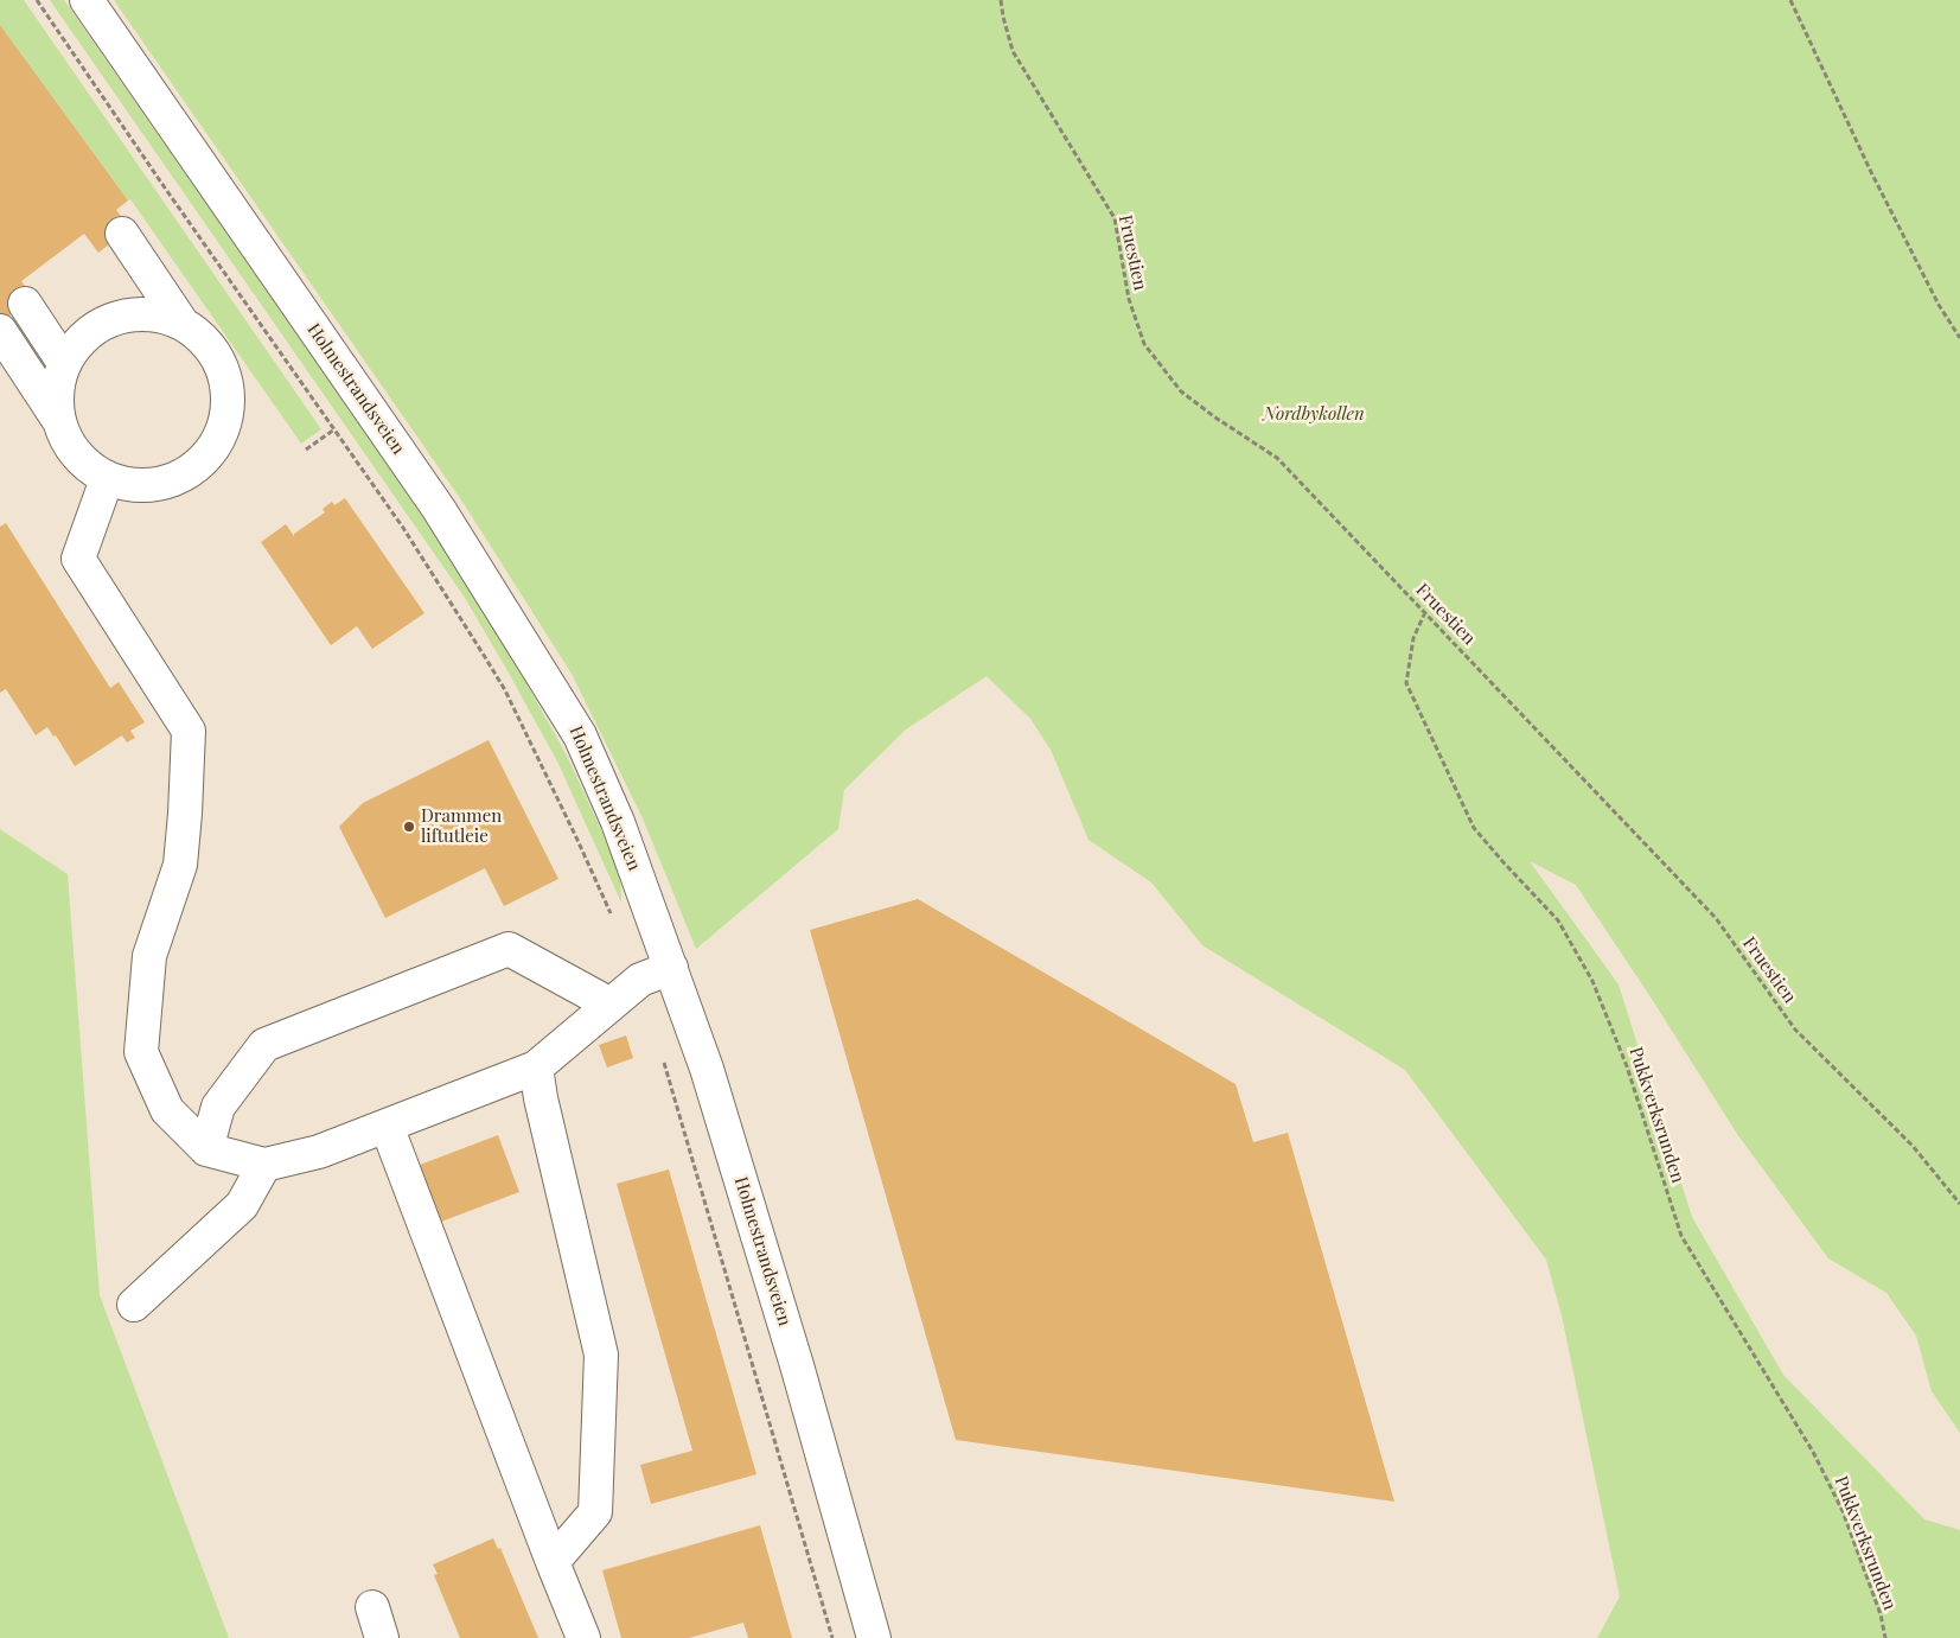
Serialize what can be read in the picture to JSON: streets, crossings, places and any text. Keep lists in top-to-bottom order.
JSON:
{
  "streets": {
    "main road": ["Holmestrandsveien"],
    "path": ["Fruestien", "Pukkverksrunden"]
  },
  "crossings": [
    ["Fruestien", "Pukkverksrunden"]
  ],
  "parks": ["Nordbykollen"],
  "places": ["Drammen liftutleie"]
}
